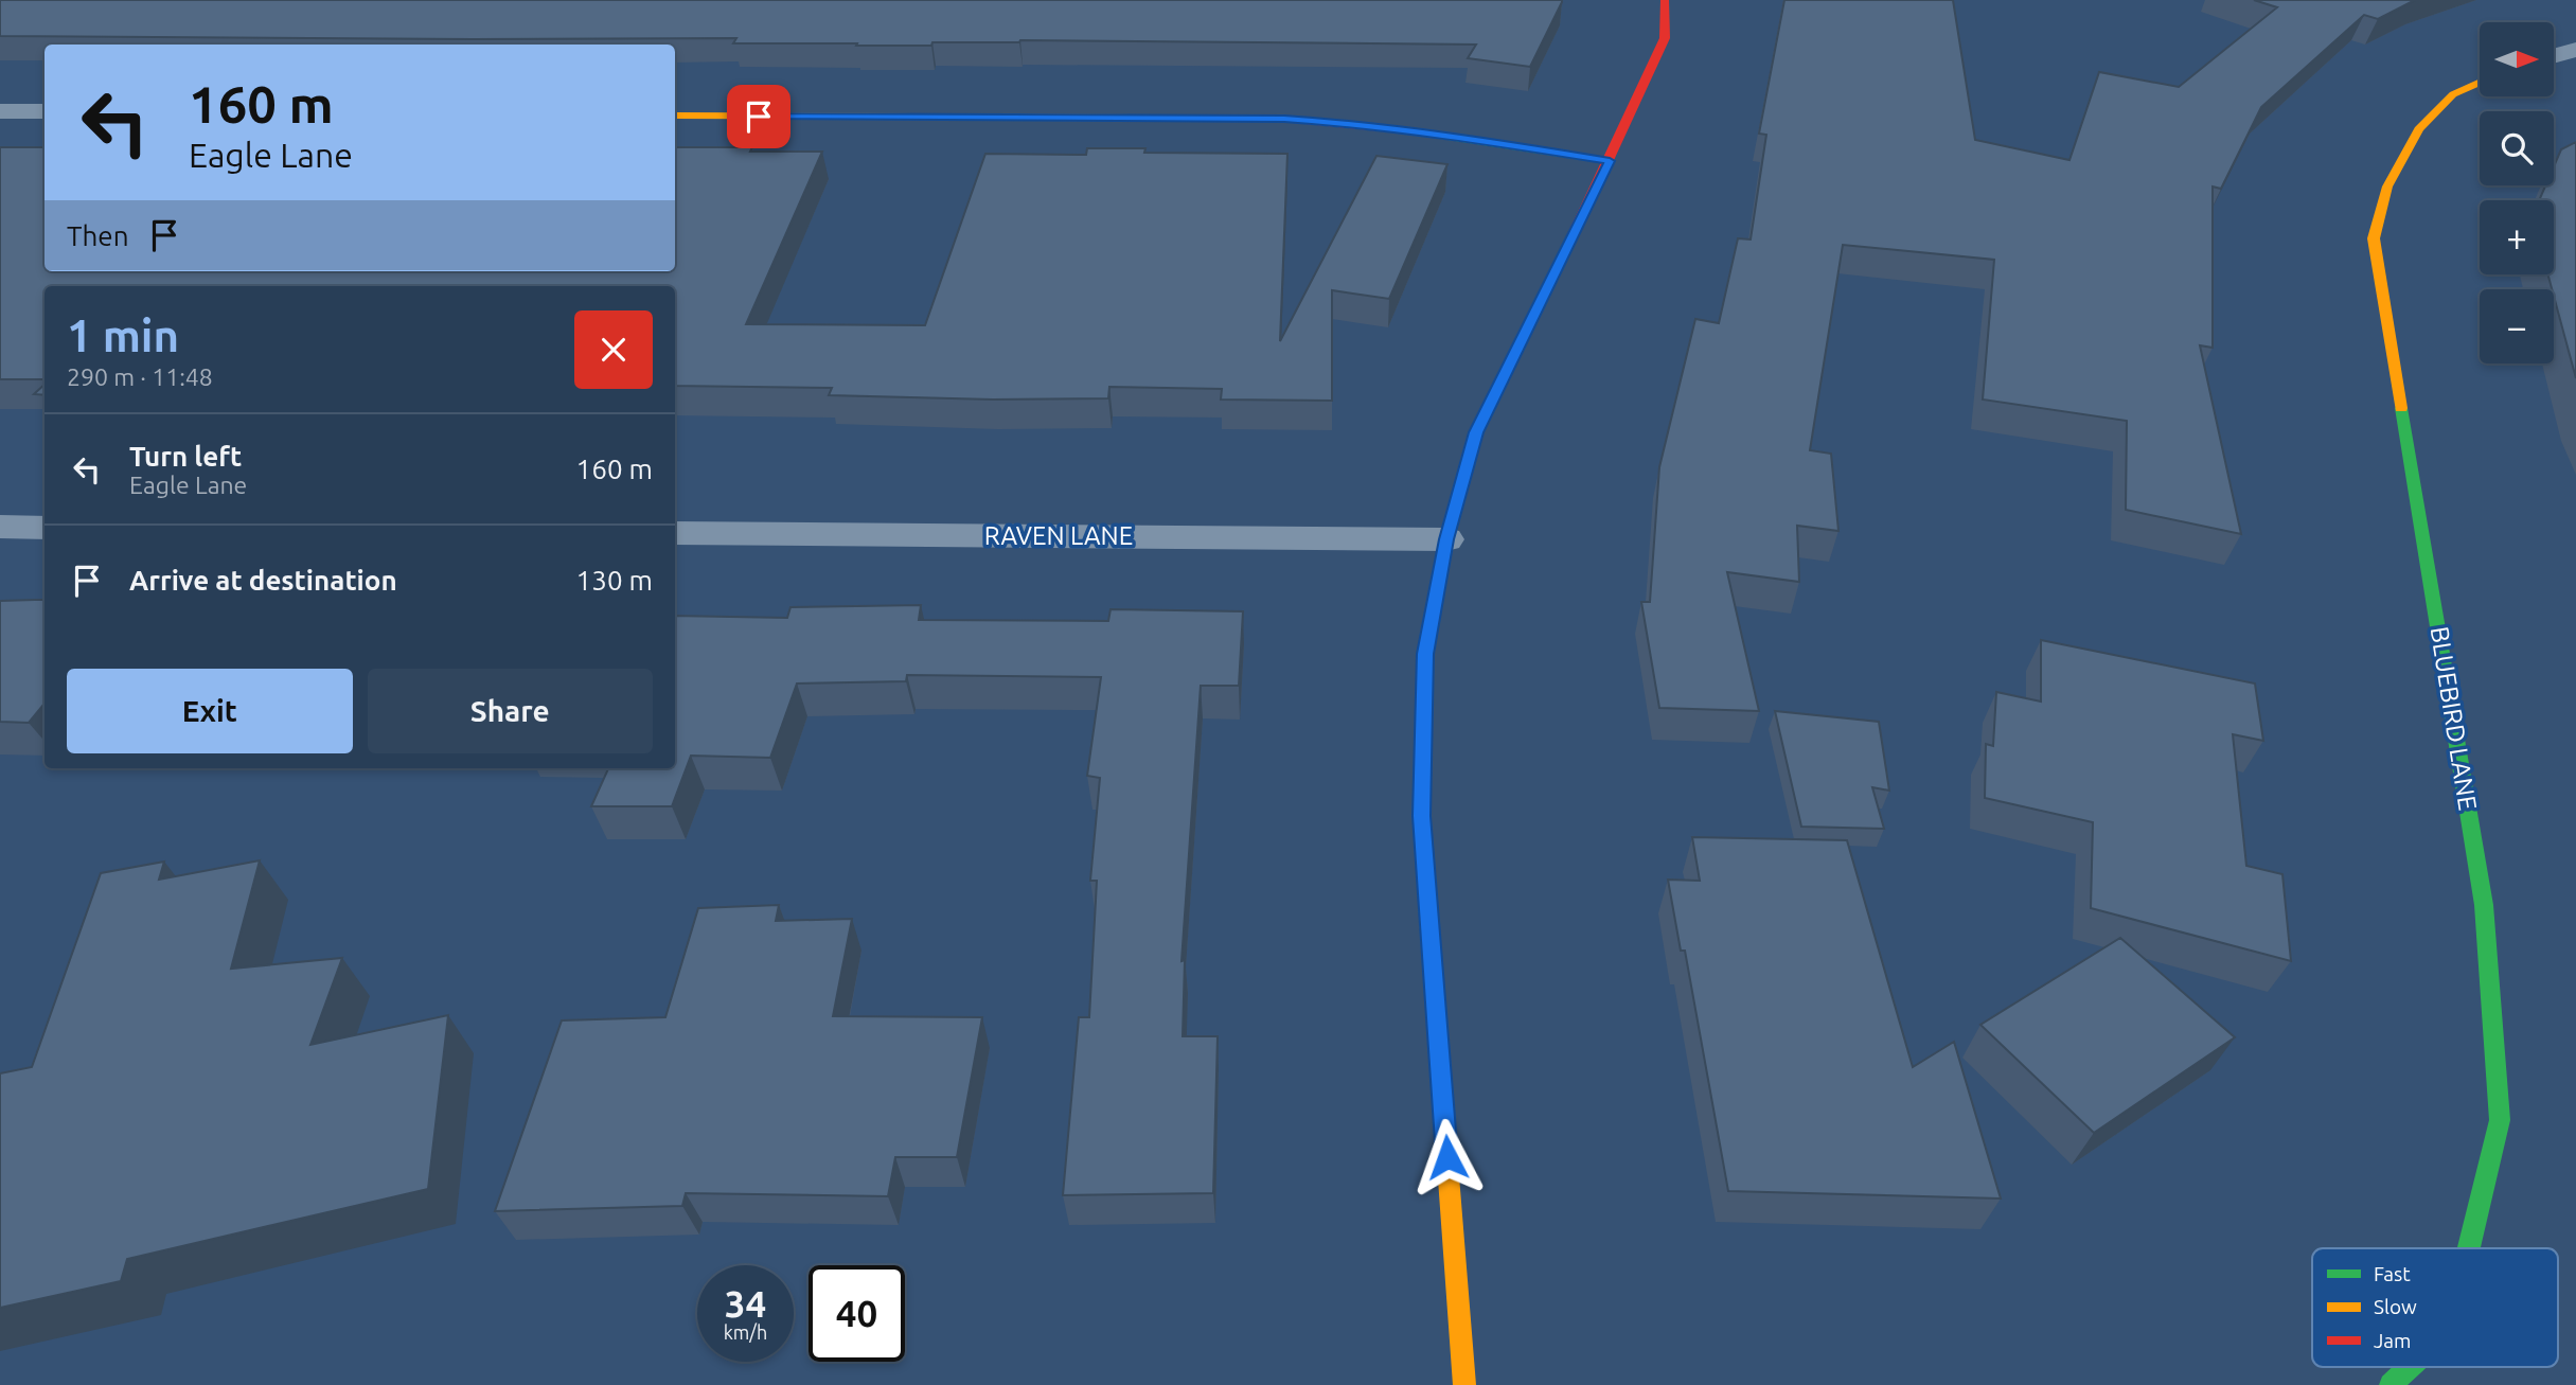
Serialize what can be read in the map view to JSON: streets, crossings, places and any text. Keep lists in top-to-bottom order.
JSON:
{
  "streets": {
    "street": ["RAVEN LANE", "BLUEBIRD LANE"]
  },
  "legend": ["Fast", "Slow", "Jam"],
  "north": "right",
  "page": {
    "map_buttons": ["+", "−"],
    "turn": ["160 m", "Eagle Lane"],
    "then": "Then",
    "heading": ["1 min", "290 m · 11:48"],
    "list": [
      {
        "name": "Turn left",
        "note": "Eagle Lane",
        "value": "160 m"
      },
      {
        "name": "Arrive at destination",
        "value": "130 m"
      }
    ],
    "buttons": ["Exit", "Share"],
    "speed": "34 km/h",
    "limit": "40"
  }
}
